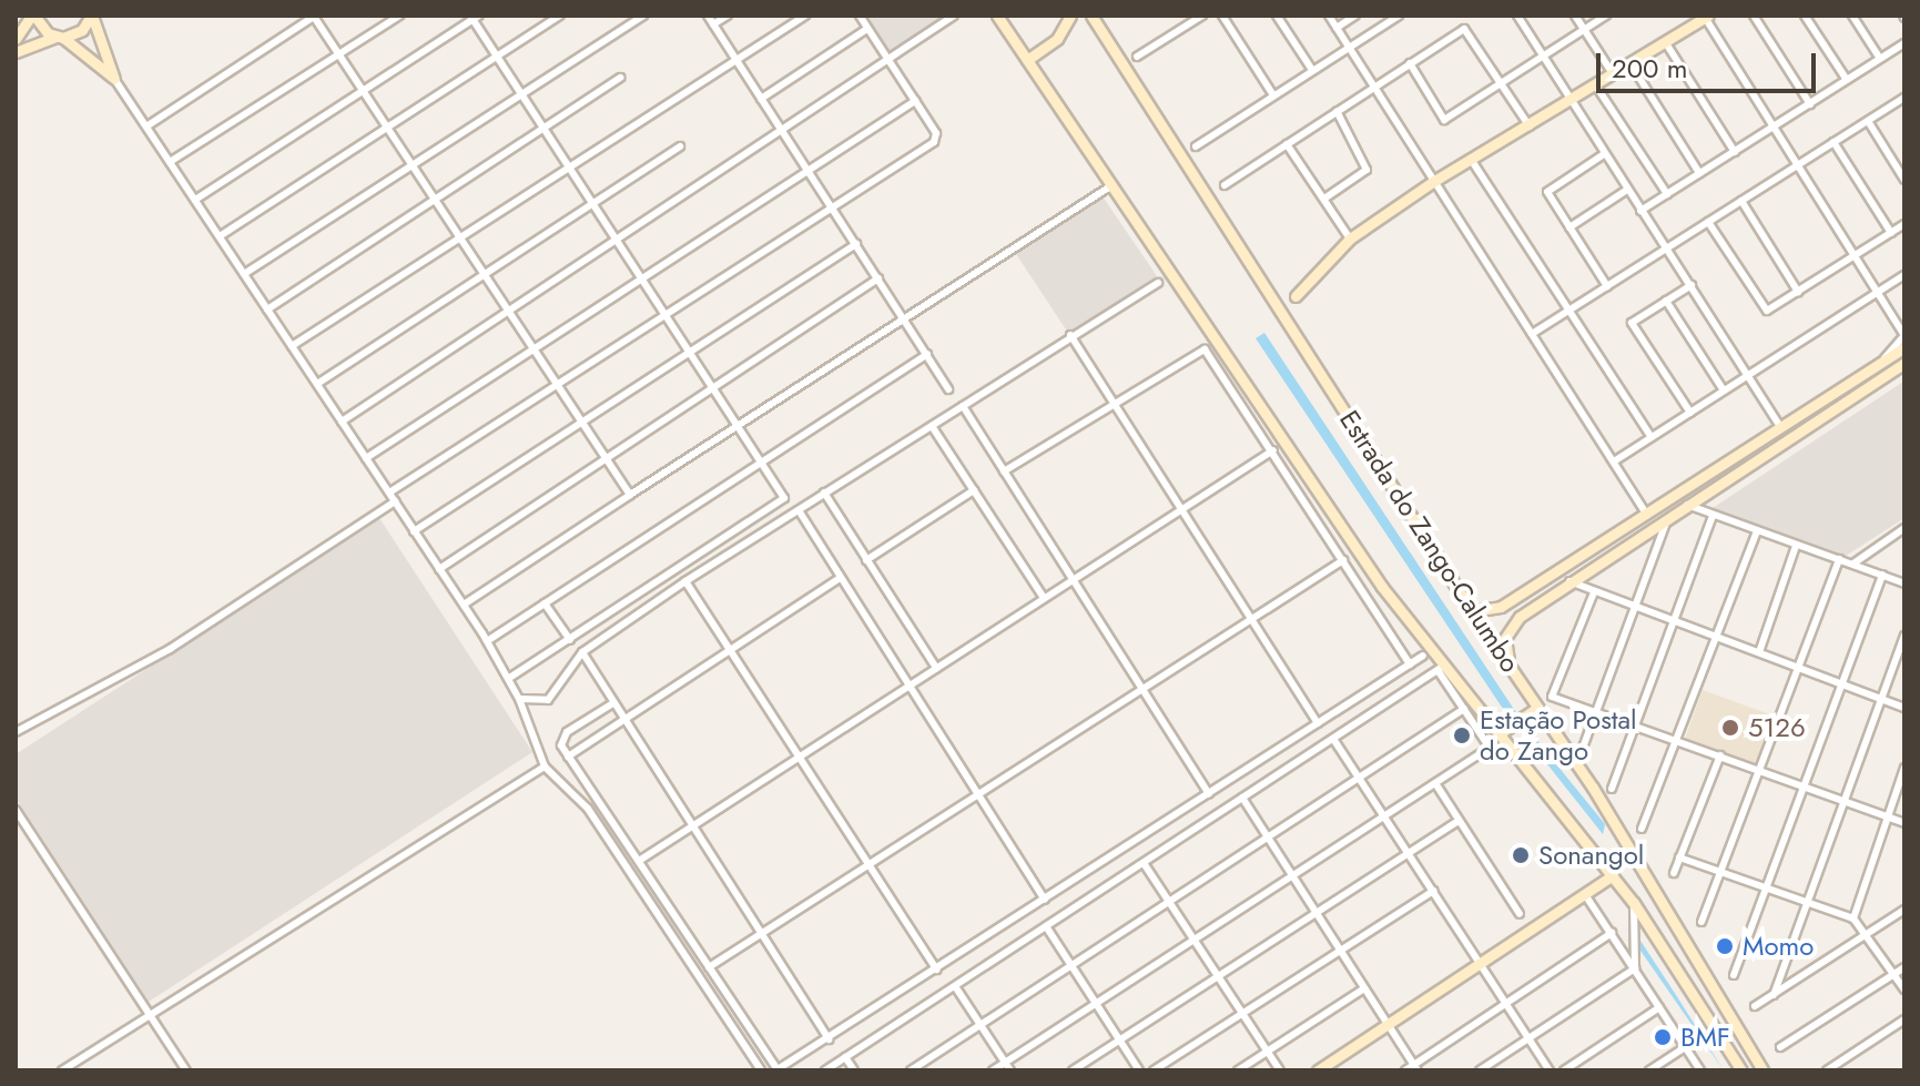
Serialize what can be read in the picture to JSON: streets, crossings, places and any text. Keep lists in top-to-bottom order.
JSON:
{
  "streets": {
    "main road": ["Estrada do Zango-Calumbo"]
  },
  "places": [
    "5126",
    "Estação Postal do Zango",
    "Sonangol",
    "Momo",
    "BMF"
  ],
  "scale_bar": "200 m"
}
